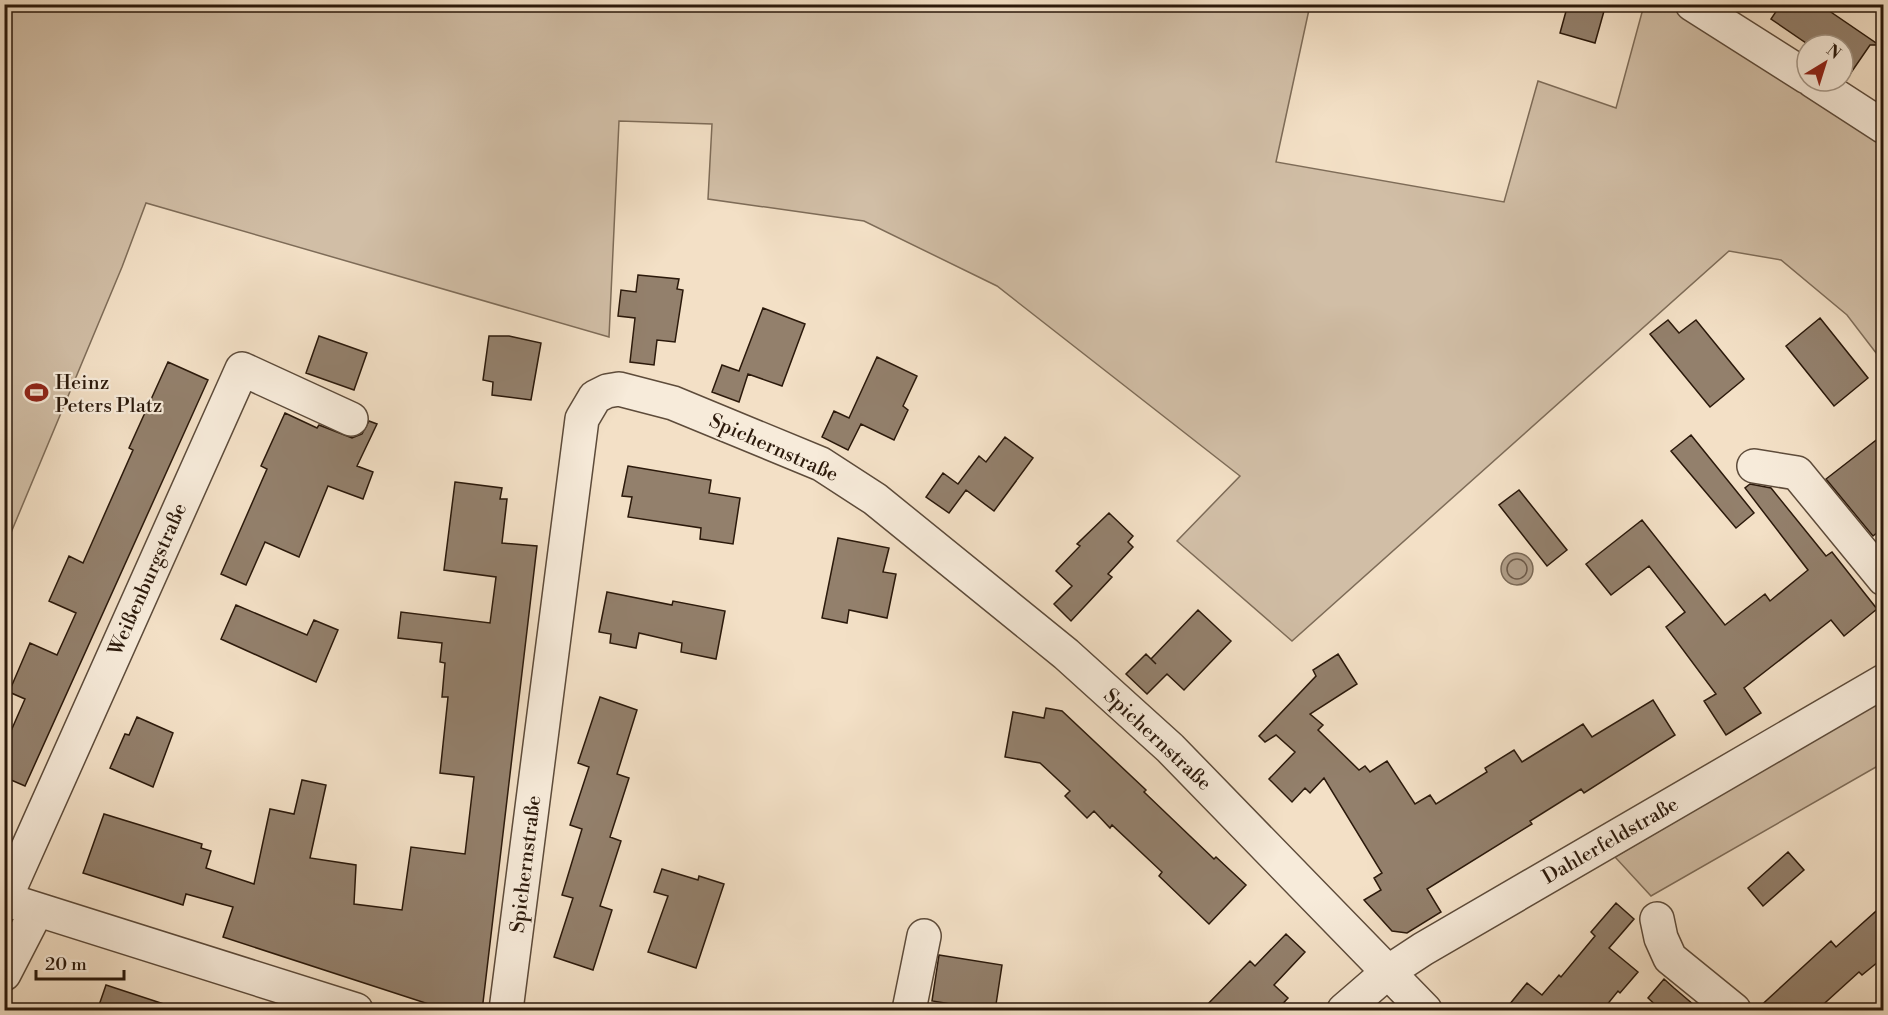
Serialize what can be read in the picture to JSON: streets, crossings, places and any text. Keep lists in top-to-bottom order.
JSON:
{
  "streets": {
    "street": ["Spichernstraße", "Weißenburgstraße", "Dahlerfeldstraße"]
  },
  "crossings": [
    ["Spichernstraße", "Dahlerfeldstraße"]
  ],
  "places": {
    "sports": ["Heinz Peters Platz"]
  },
  "scale_bar": "20 m",
  "north": "top right"
}
